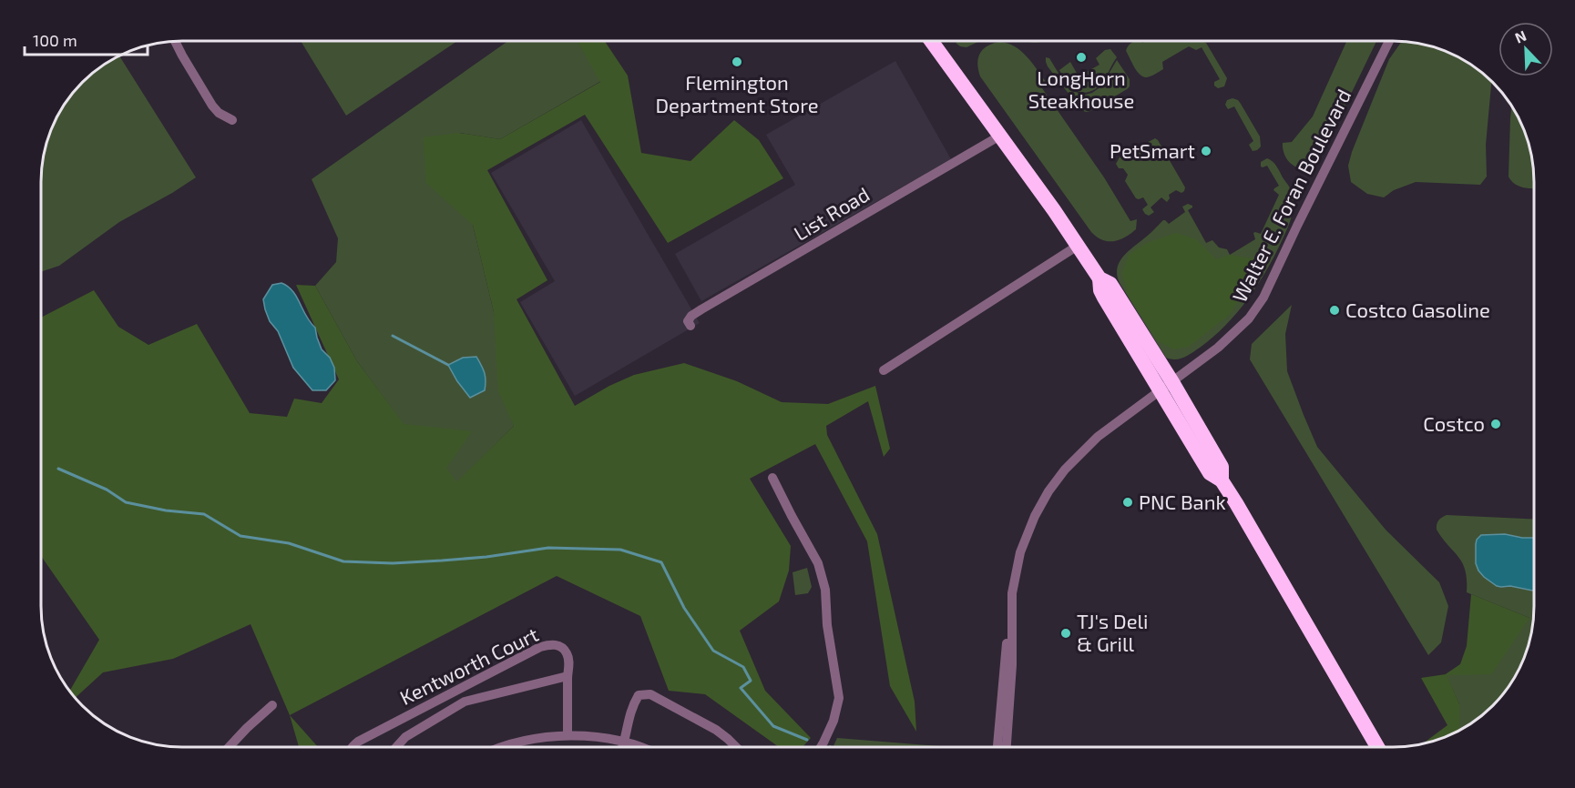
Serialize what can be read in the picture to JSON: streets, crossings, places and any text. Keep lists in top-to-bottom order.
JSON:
{
  "streets": {
    "street": ["Walter E. Foran Boulevard", "List Road", "Kentworth Court"]
  },
  "places": [
    "LongHorn Steakhouse",
    "Flemington Department Store",
    "PetSmart",
    "Costco Gasoline",
    "Costco",
    "PNC Bank",
    "TJ's Deli & Grill"
  ],
  "scale_bar": "100 m",
  "north": "top left"
}
